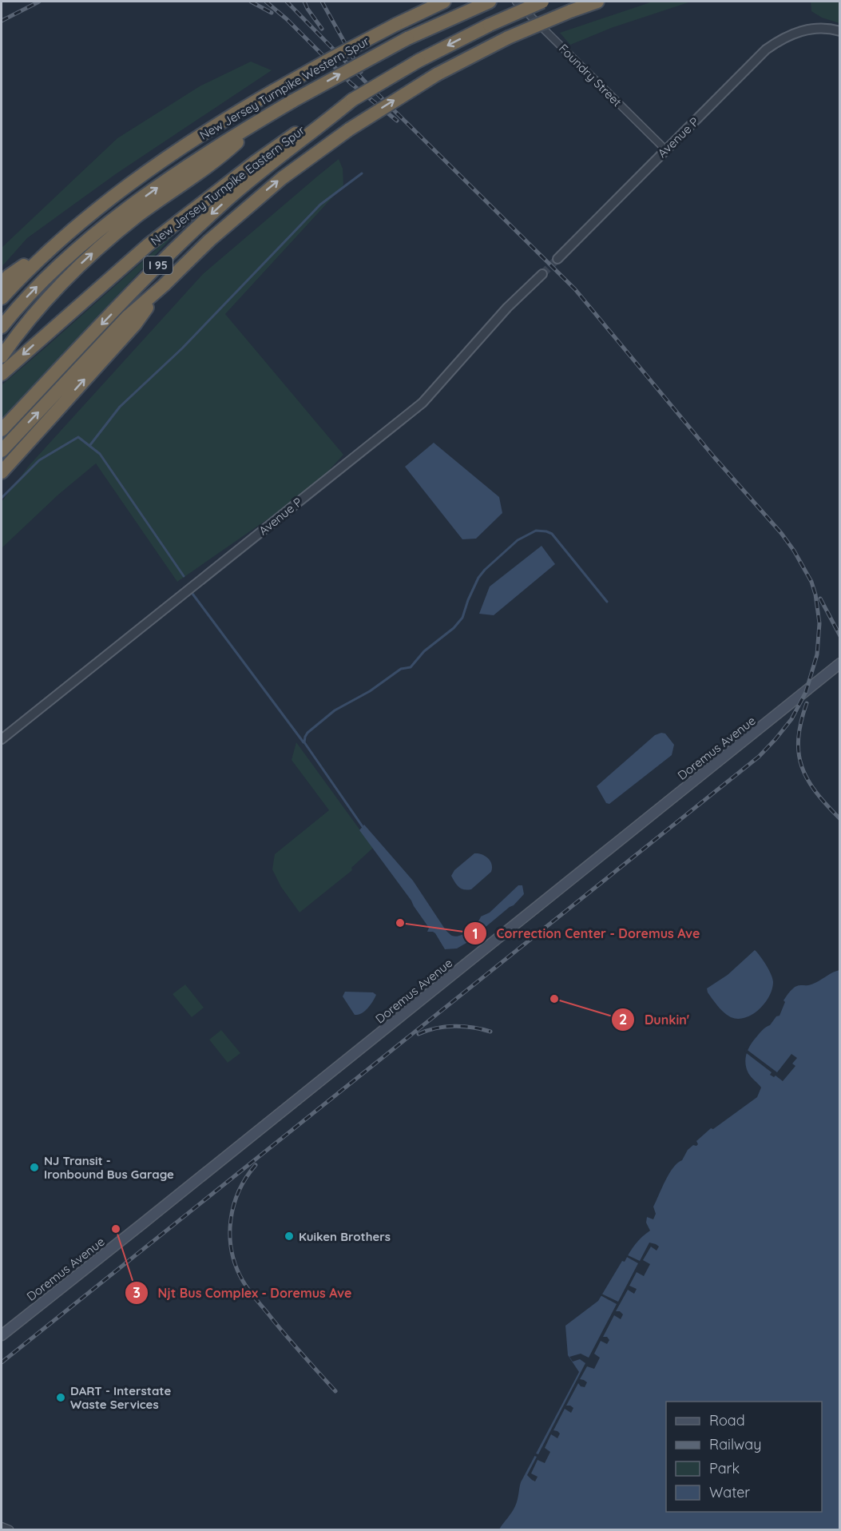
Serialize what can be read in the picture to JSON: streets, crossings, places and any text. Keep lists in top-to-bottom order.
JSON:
{
  "streets": {
    "highway": ["New Jersey Turnpike Western Spur", "New Jersey Turnpike Eastern Spur", "I 95"],
    "main road": ["Doremus Avenue"],
    "street": ["Foundry Street", "Avenue P"]
  },
  "crossings": [
    ["Foundry Street", "Avenue P"]
  ],
  "places": [
    "Correction Center - Doremus Ave",
    "Dunkin'",
    "NJ Transit - Ironbound Bus Garage",
    "Njt Bus Complex - Doremus Ave",
    "Kuiken Brothers",
    "DART - Interstate Waste Services"
  ],
  "legend": [
    "Road",
    "Railway",
    "Park",
    "Water"
  ]
}
